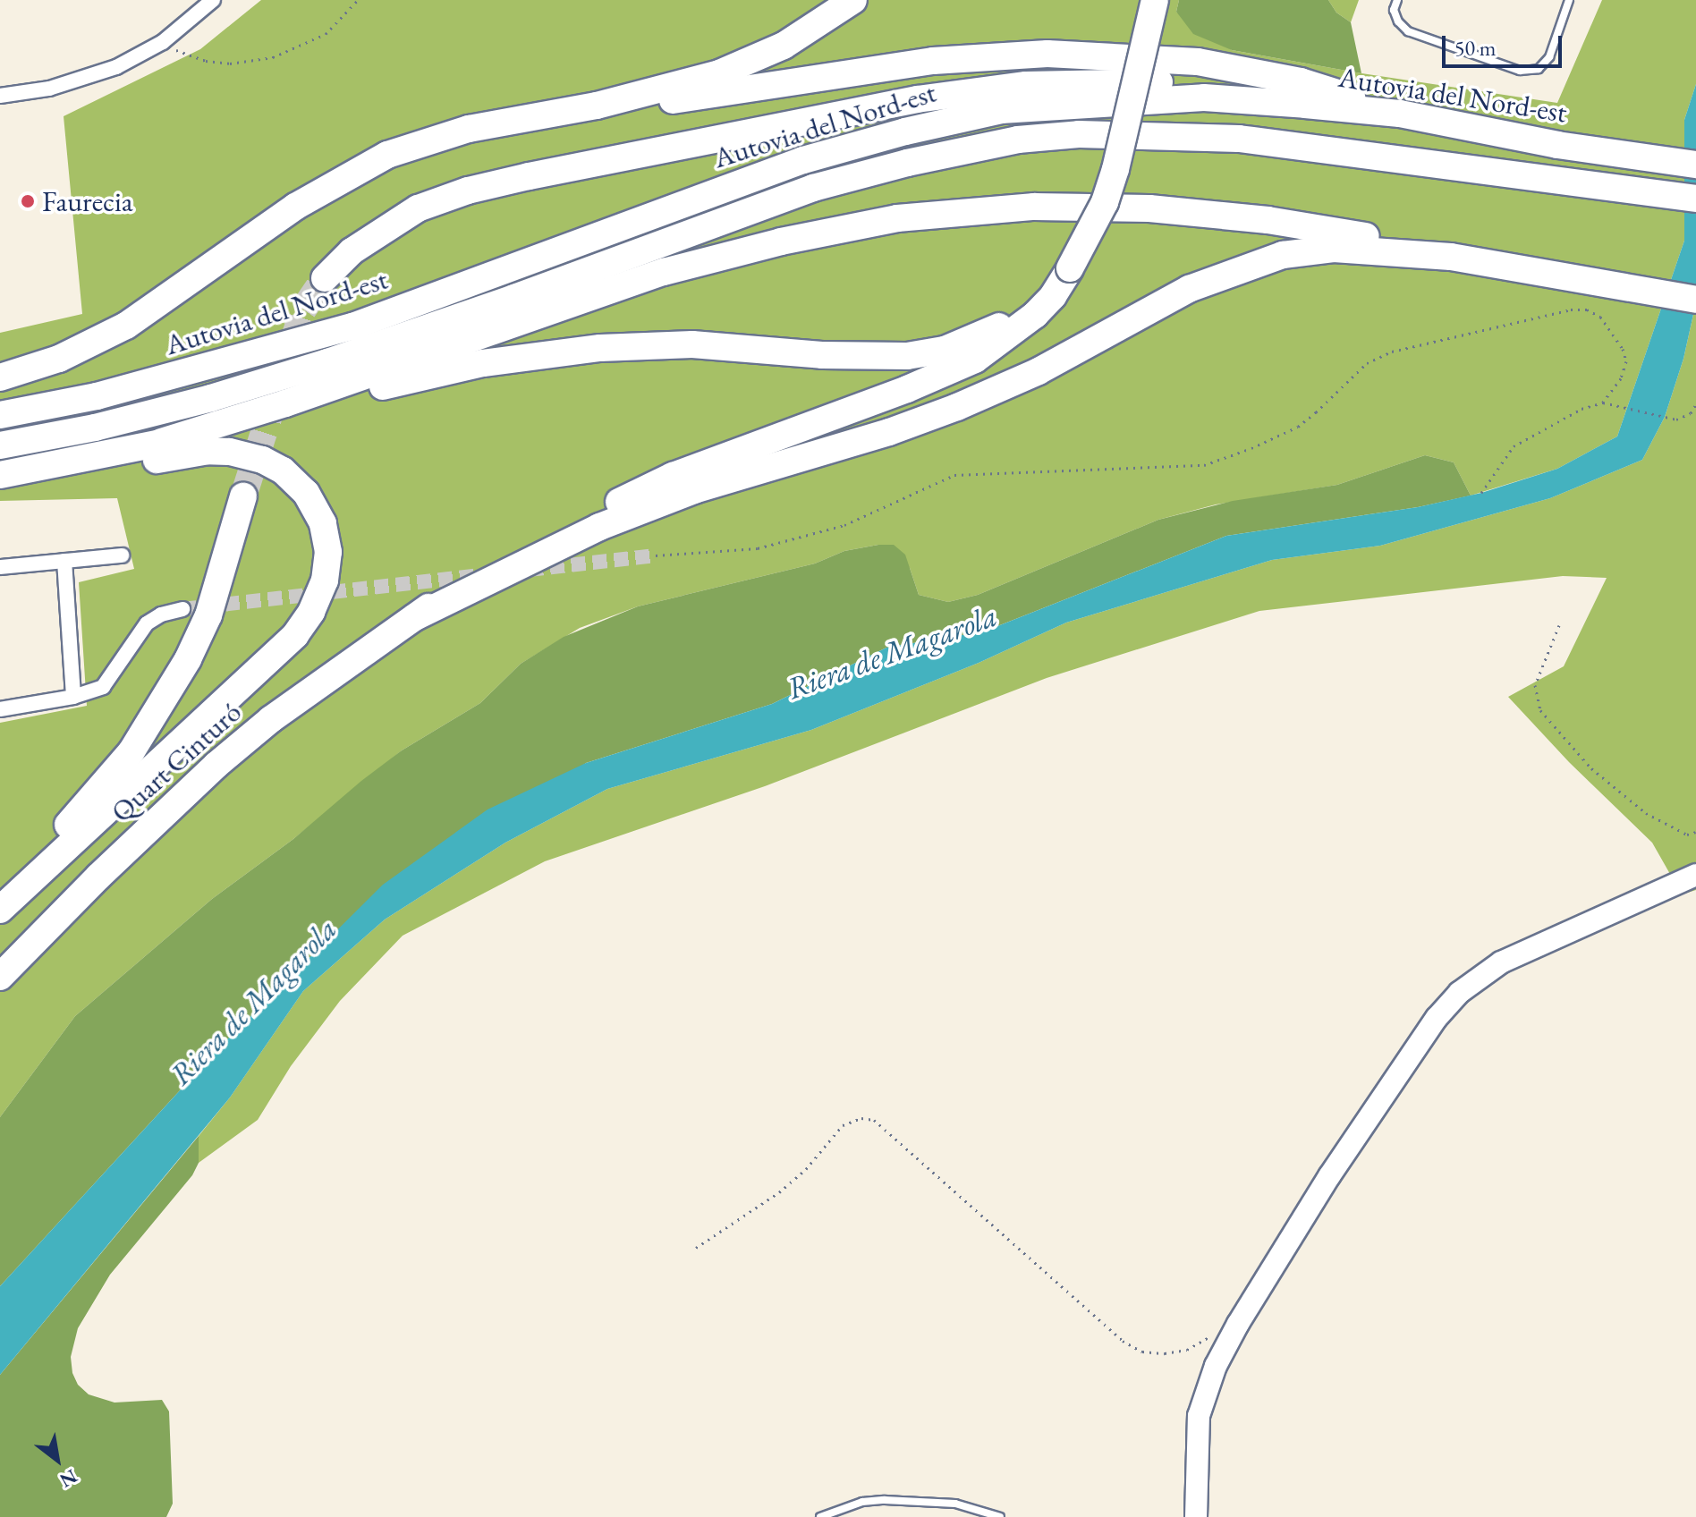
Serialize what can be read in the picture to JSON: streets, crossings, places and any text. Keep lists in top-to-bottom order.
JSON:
{
  "streets": {
    "highway": ["Autovia del Nord-est", "Quart Cinturó"]
  },
  "water": ["Riera de Magarola"],
  "places": ["Faurecia"],
  "scale_bar": "50 m",
  "north": "bottom right"
}
